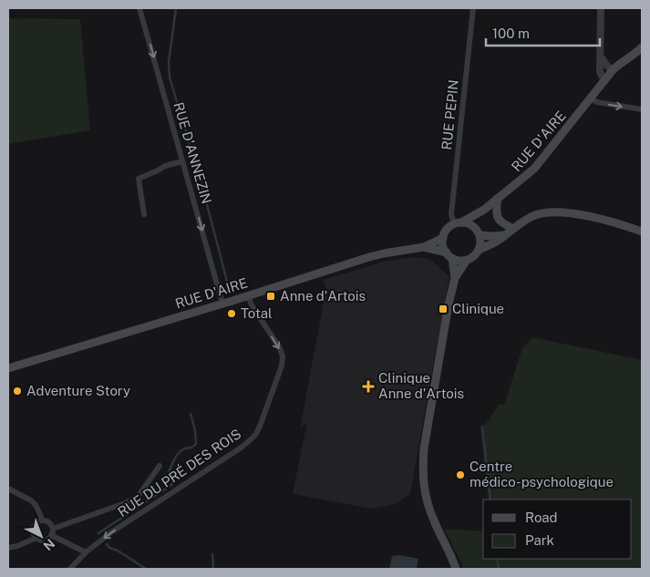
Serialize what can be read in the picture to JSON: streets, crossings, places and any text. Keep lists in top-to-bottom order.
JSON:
{
  "streets": {
    "main road": ["RUE D'AIRE"],
    "street": ["RUE PEPIN", "RUE D'ANNEZIN", "RUE DU PRÉ DES ROIS"]
  },
  "crossings": [
    ["RUE PEPIN", "RUE D'AIRE"],
    ["RUE D'AIRE", "RUE D'ANNEZIN"],
    ["RUE D'AIRE", "RUE DU PRÉ DES ROIS"]
  ],
  "one_way": ["RUE D'ANNEZIN", "RUE DU PRÉ DES ROIS"],
  "places": {
    "transit": ["Anne d'Artois", "Clinique"],
    "other": ["Total", "Adventure Story", "Centre médico-psychologique"],
    "health": ["Clinique Anne d'Artois"]
  },
  "legend": ["Road", "Park"],
  "scale_bar": "100 m",
  "north": "bottom right"
}
